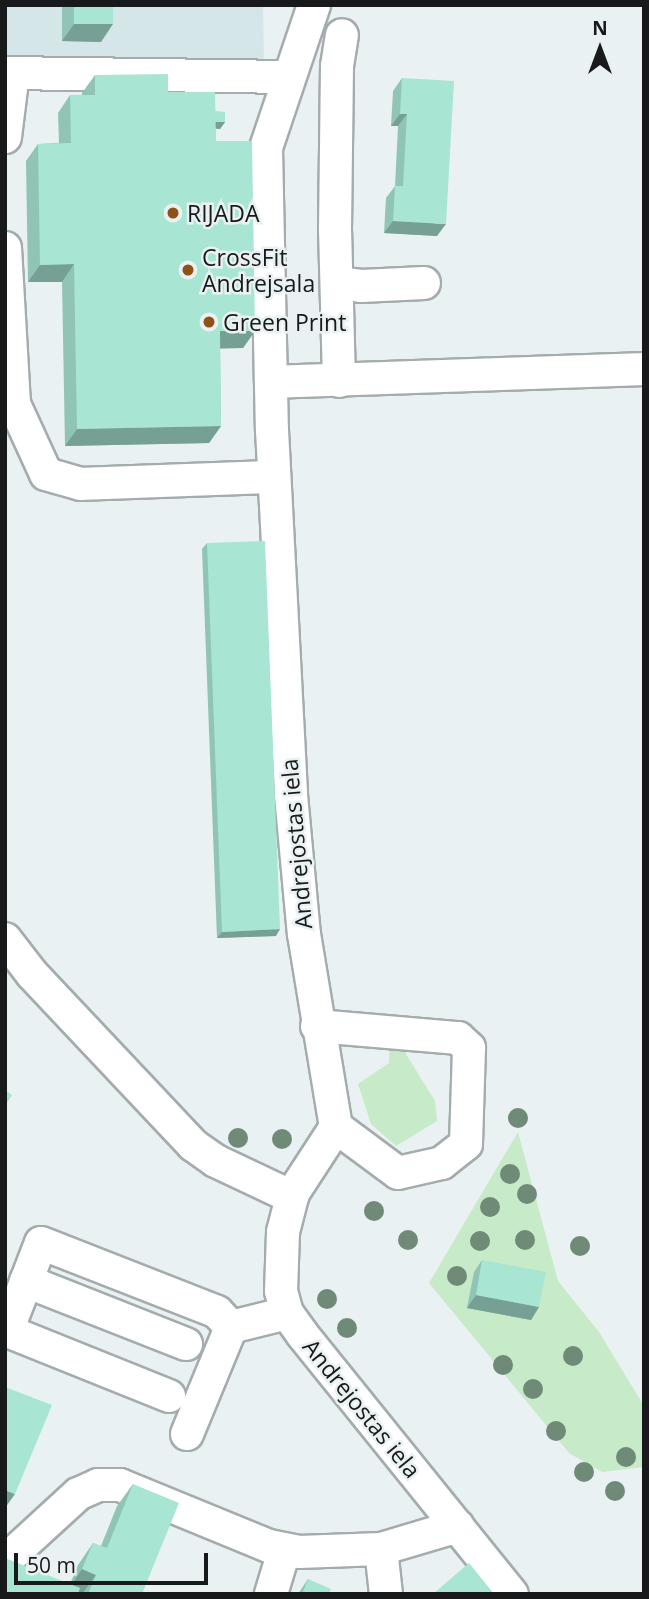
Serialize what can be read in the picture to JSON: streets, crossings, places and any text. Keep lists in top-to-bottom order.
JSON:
{
  "streets": {
    "street": ["Andrejostas iela"]
  },
  "places": ["RIJADA", "CrossFit Andrejsala", "Green Print"],
  "scale_bar": "50 m",
  "north": "top"
}
